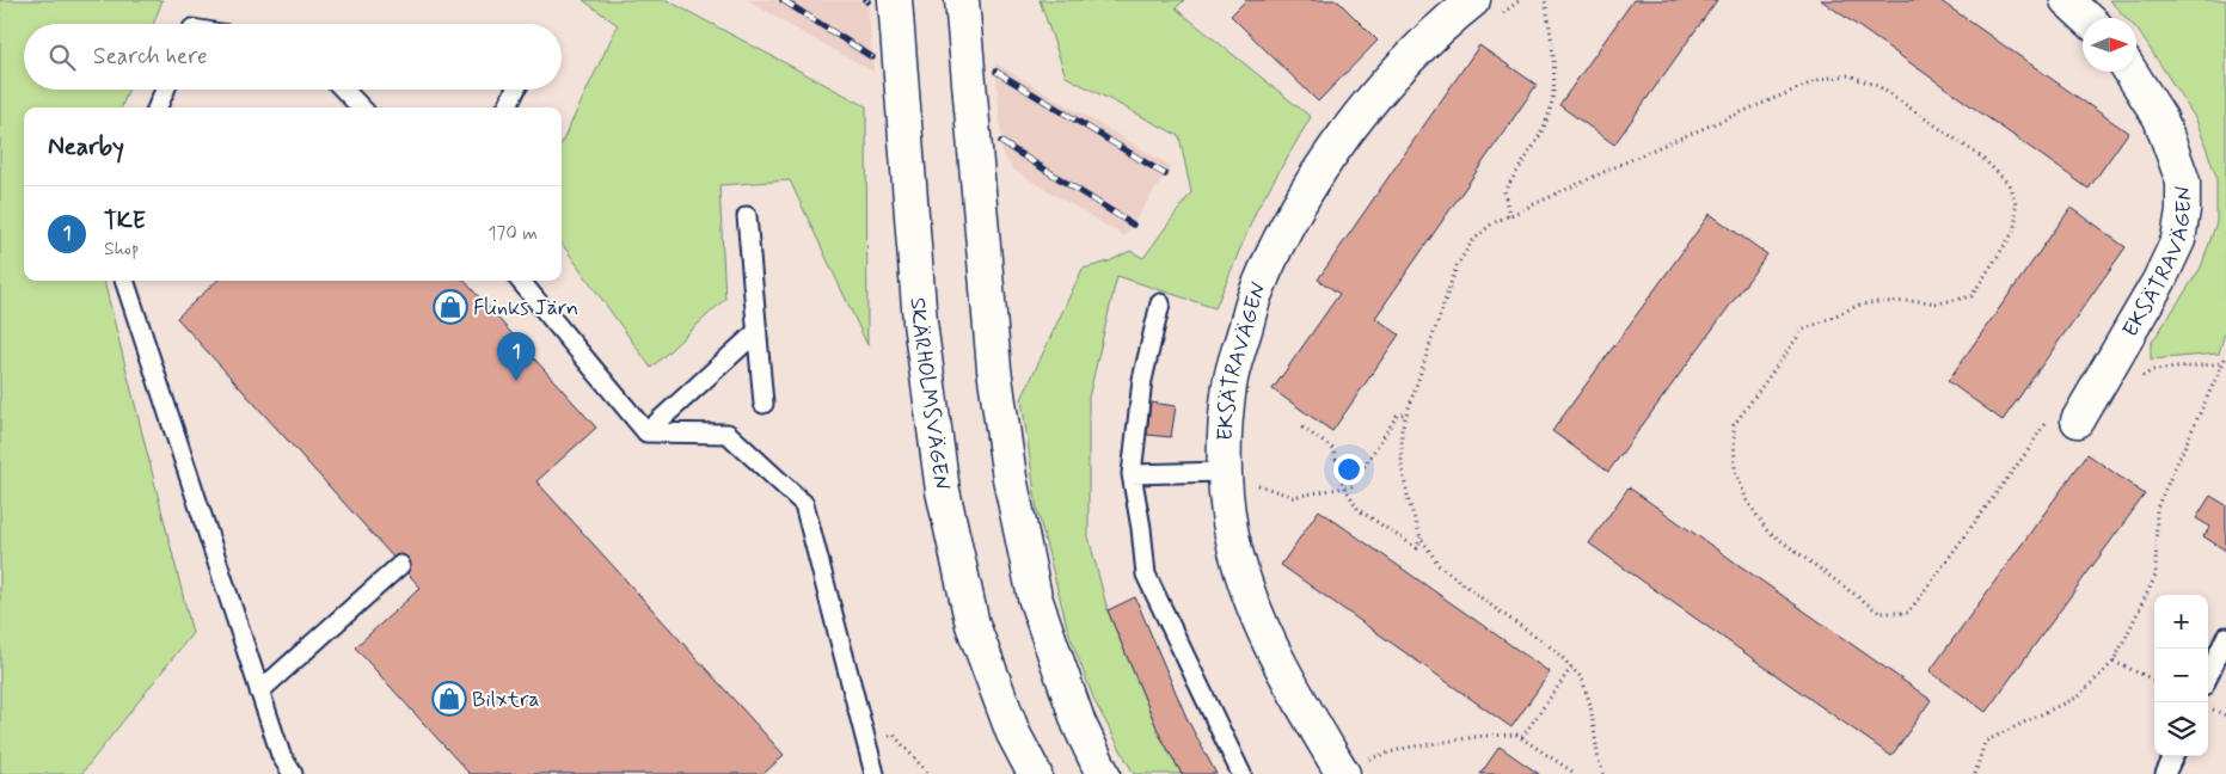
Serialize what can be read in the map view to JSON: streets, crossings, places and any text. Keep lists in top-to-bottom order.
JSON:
{
  "streets": {
    "main road": ["EKSÄTRAVÄGEN", "SKÄRHOLMSVÄGEN"]
  },
  "places": {
    "shop": ["Flinks Järn", "Bilxtra"]
  },
  "north": "right",
  "page": {
    "search": "Search here",
    "heading": "Nearby",
    "list": [
      {
        "mark": "1",
        "name": "TKE",
        "note": "Shop",
        "value": "170 m"
      }
    ],
    "pins": "1",
    "map_buttons": ["+", "−"]
  }
}
